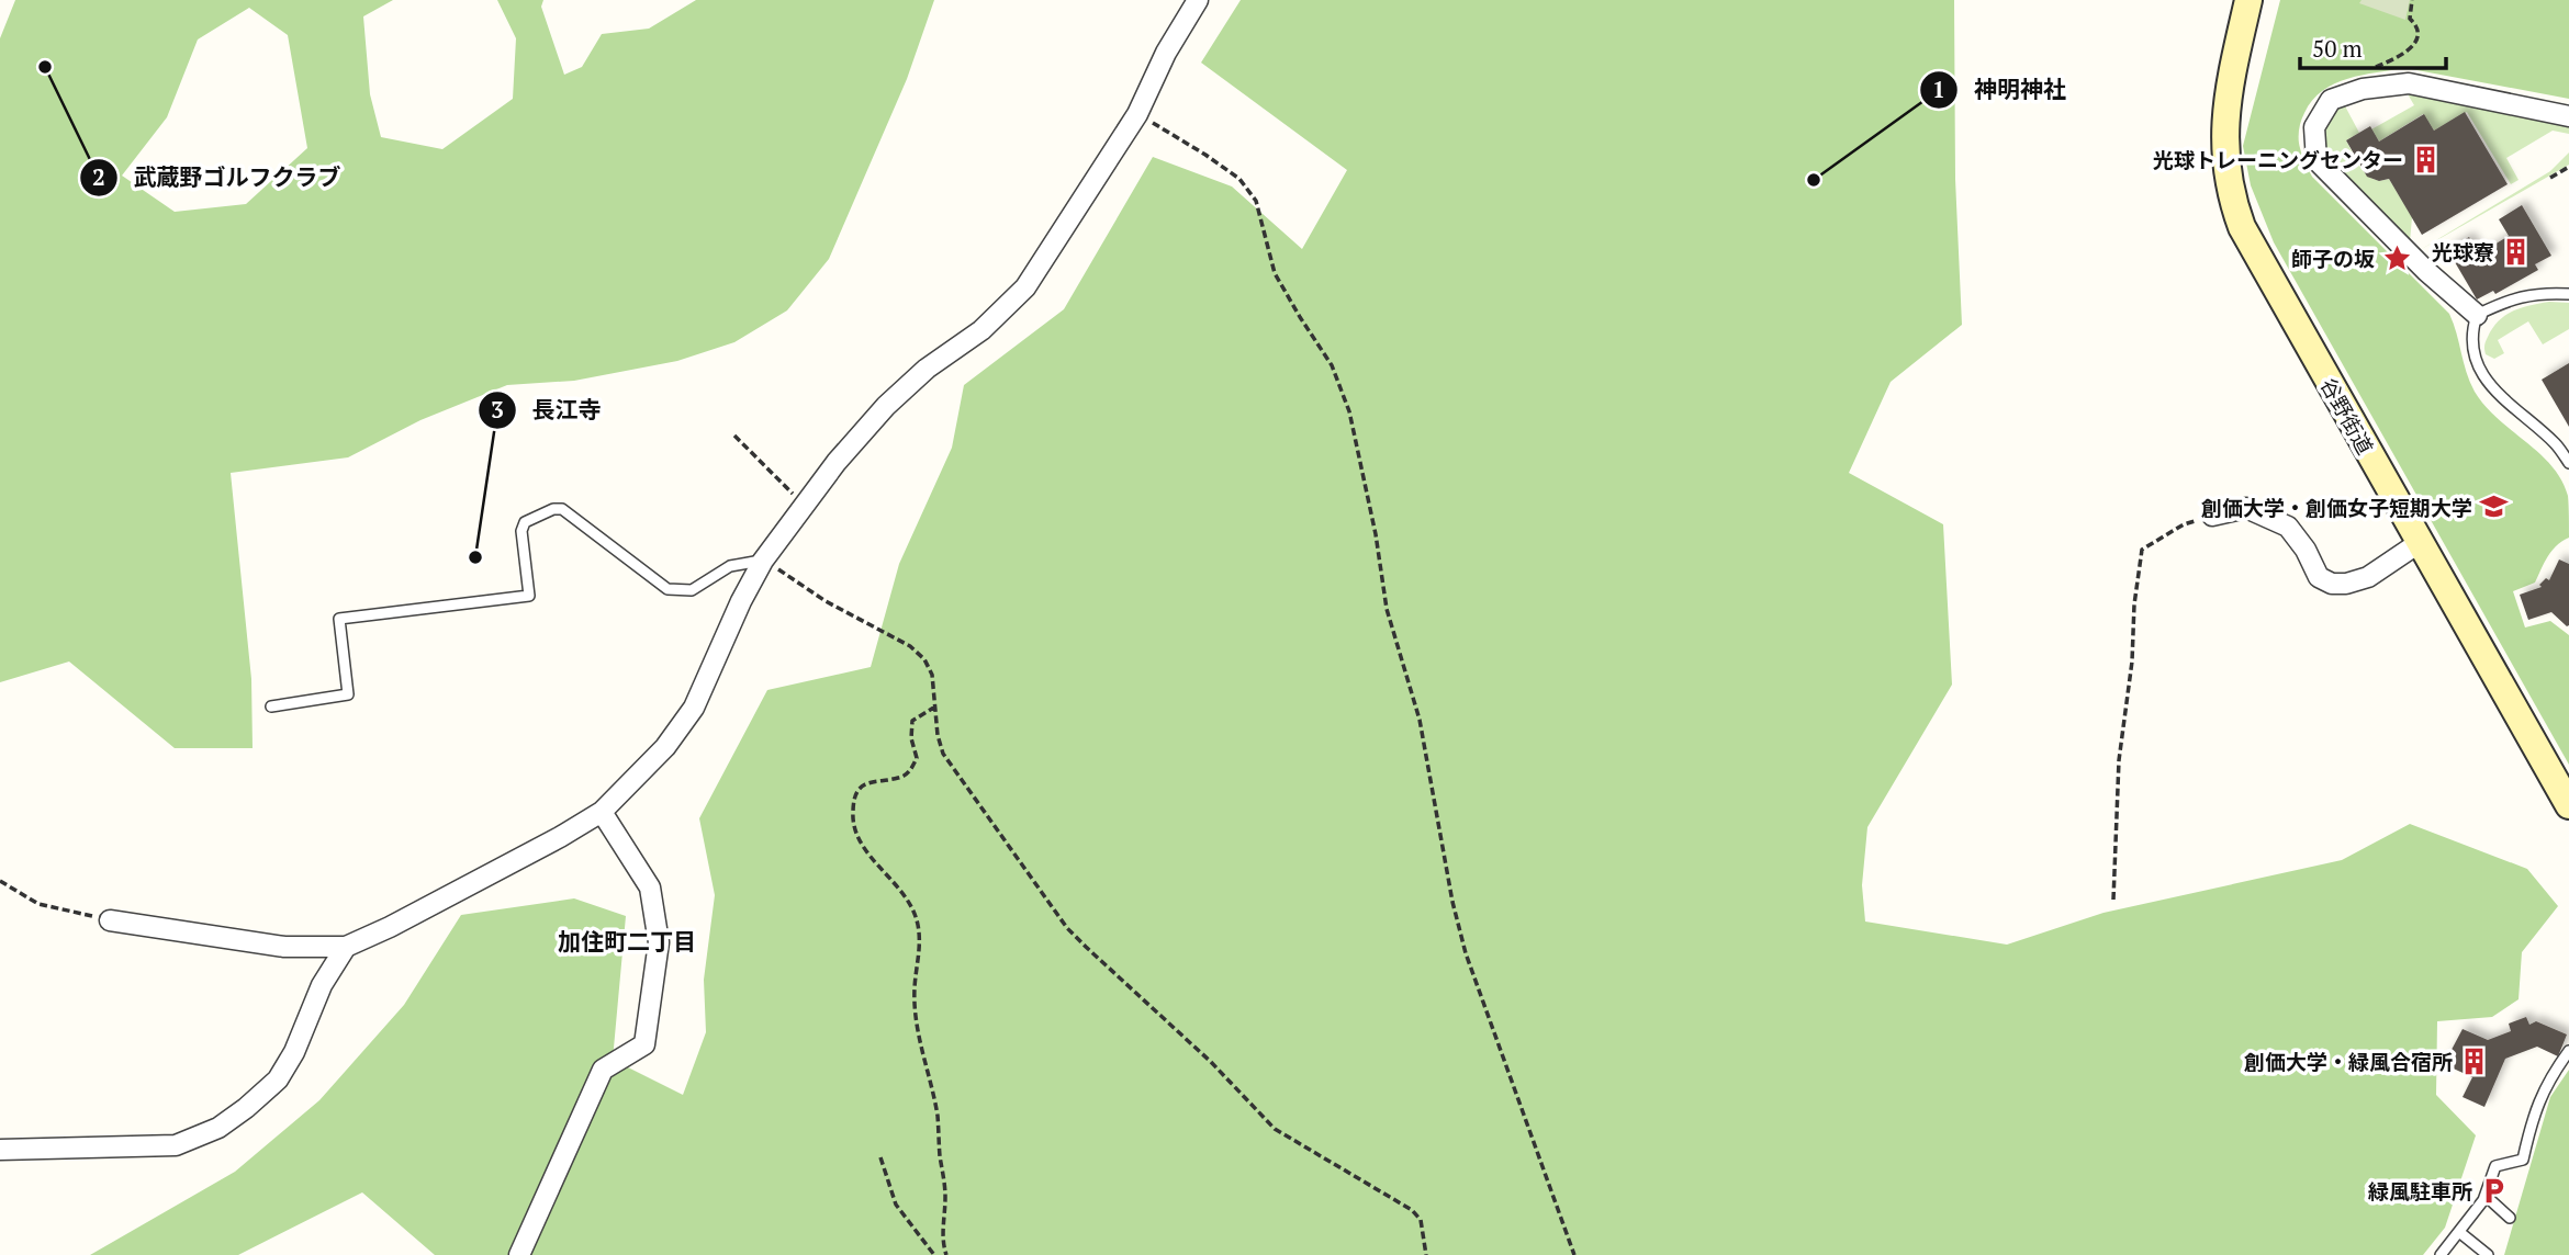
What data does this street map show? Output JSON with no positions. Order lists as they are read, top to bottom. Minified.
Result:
{"streets":{"main road":["谷野街道"]},"districts":["加住町二丁目"],"places":{"other":["武蔵野ゴルフクラブ","神明神社","長江寺"],"building":["光球トレーニングセンター","光球寮","創価大学・緑風合宿所"],"place":["師子の坂"],"school or university":["創価大学・創価女子短期大学"],"parking":["緑風駐車所"]},"scale_bar":"50 m"}
